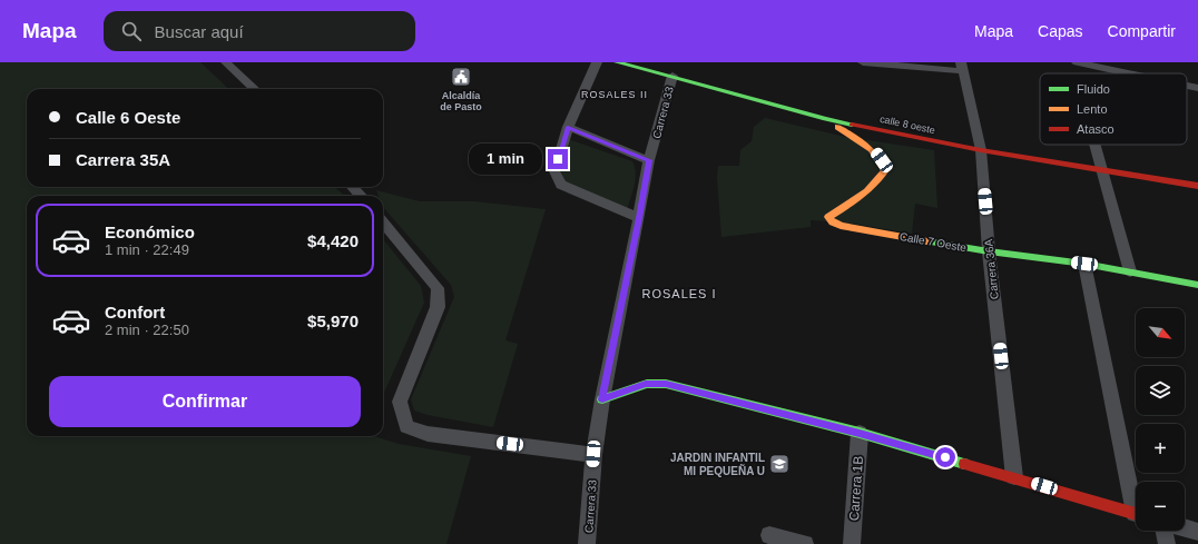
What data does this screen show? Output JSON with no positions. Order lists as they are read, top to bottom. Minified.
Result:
{"streets":{"street":["Carrera 33","calle 8 oeste","Calle 7 Oeste","Carrera 36A","Carrera 1B"]},"crossings":[["Carrera 33","calle 8 oeste"],["calle 8 oeste","Calle 7 Oeste"],["calle 8 oeste","Carrera 36A"],["Calle 7 Oeste","Carrera 36A"]],"districts":["ROSALES II","ROSALES I"],"places":{"public building":["Alcaldía de Pasto"],"school or university":["JARDIN INFANTIL MI PEQUEÑA U"]},"legend":["Fluido","Lento","Atasco"],"north":"bottom right","page":{"header":"Mapa","search":"Buscar aquí","nav":["Mapa","Capas","Compartir"],"banner":["Calle 6 Oeste","Carrera 35A"],"bubble":"1 min","list":[{"name":"Económico","note":"1 min · 22:49","value":"$4,420"},{"name":"Confort","note":"2 min · 22:50","value":"$5,970"}],"map_buttons":["+","−"],"buttons":"Confirmar"}}
